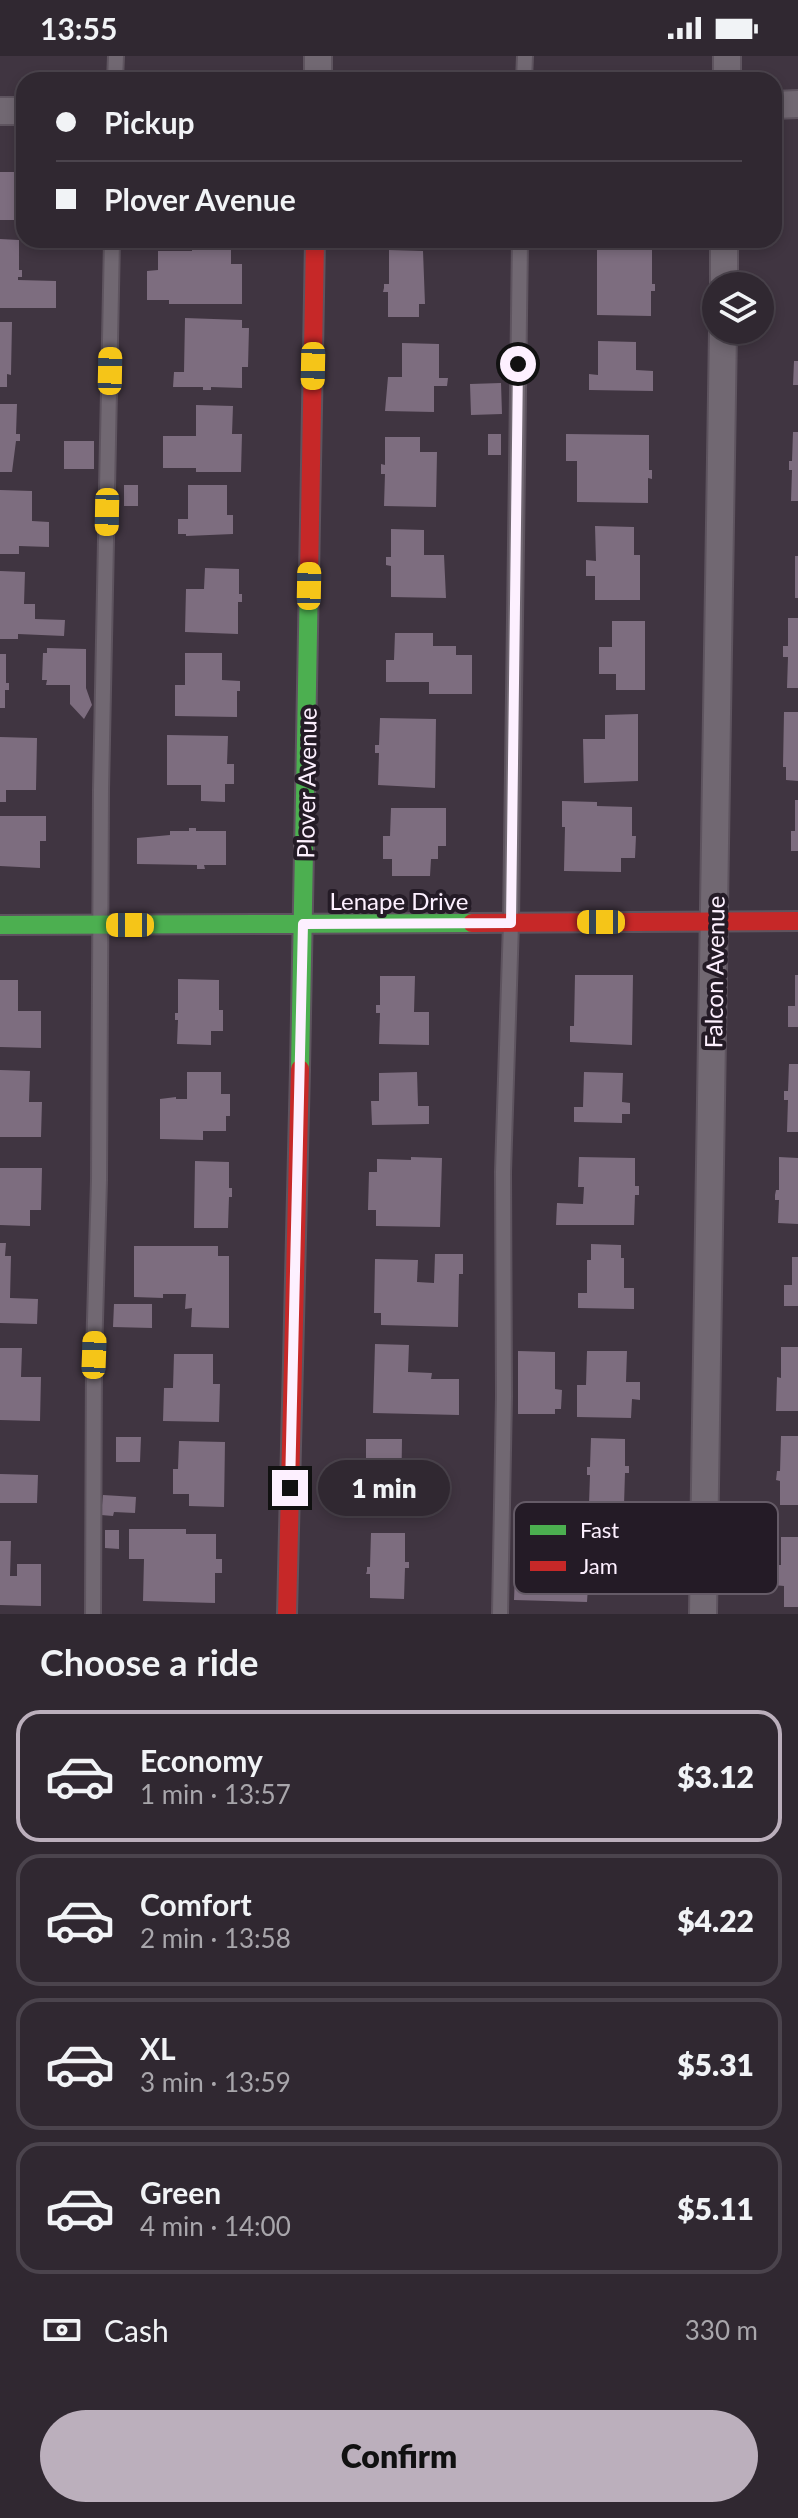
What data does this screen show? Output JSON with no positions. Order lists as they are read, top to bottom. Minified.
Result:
{"streets":{"street":["Plover Avenue","Lenape Drive","Falcon Avenue"]},"crossings":[["Plover Avenue","Lenape Drive"],["Lenape Drive","Falcon Avenue"]],"legend":["Fast","Jam"],"page":{"status":"13:55","banner":["Pickup","Plover Avenue"],"bubble":"1 min","heading":"Choose a ride","list":[{"name":"Economy","note":"1 min · 13:57","value":"$3.12"},{"name":"Comfort","note":"2 min · 13:58","value":"$4.22"},{"name":"XL","note":"3 min · 13:59","value":"$5.31"},{"name":"Green","note":"4 min · 14:00","value":"$5.11"}],"pay":["Cash","330 m"],"buttons":"Confirm"}}
